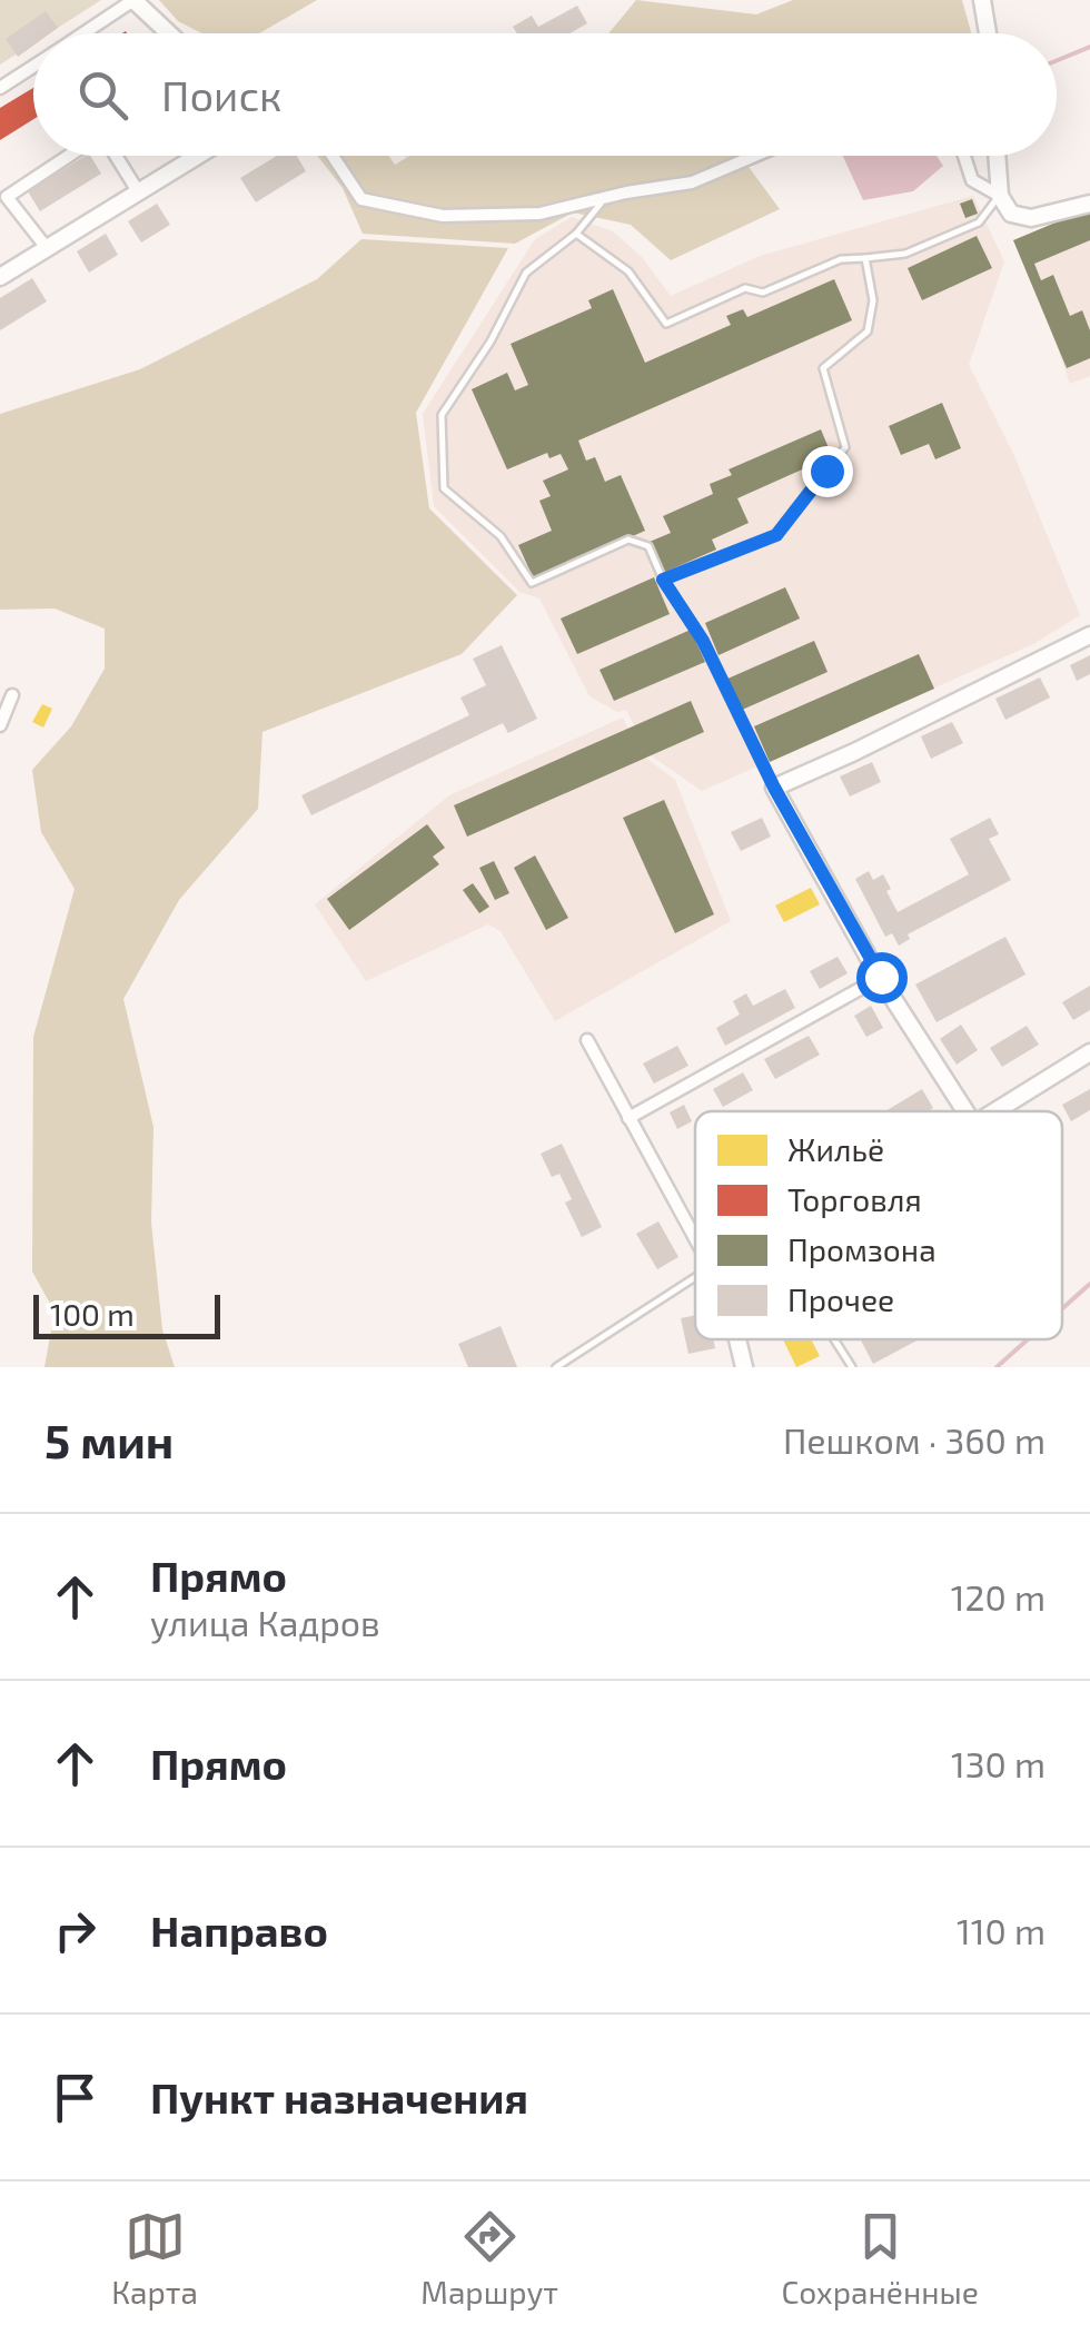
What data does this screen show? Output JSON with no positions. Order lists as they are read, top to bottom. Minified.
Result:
{"legend":["Жильё","Торговля","Промзона","Прочее"],"scale_bar":"100 m","page":{"search":"Поиск","scale":"100 m","heading":["5 мин","Пешком · 360 m"],"list":[["Прямо","улица Кадров","120 m"],["Прямо","130 m"],["Направо","110 m"],"Пункт назначения"],"nav":["Карта","Маршрут","Сохранённые"]}}
